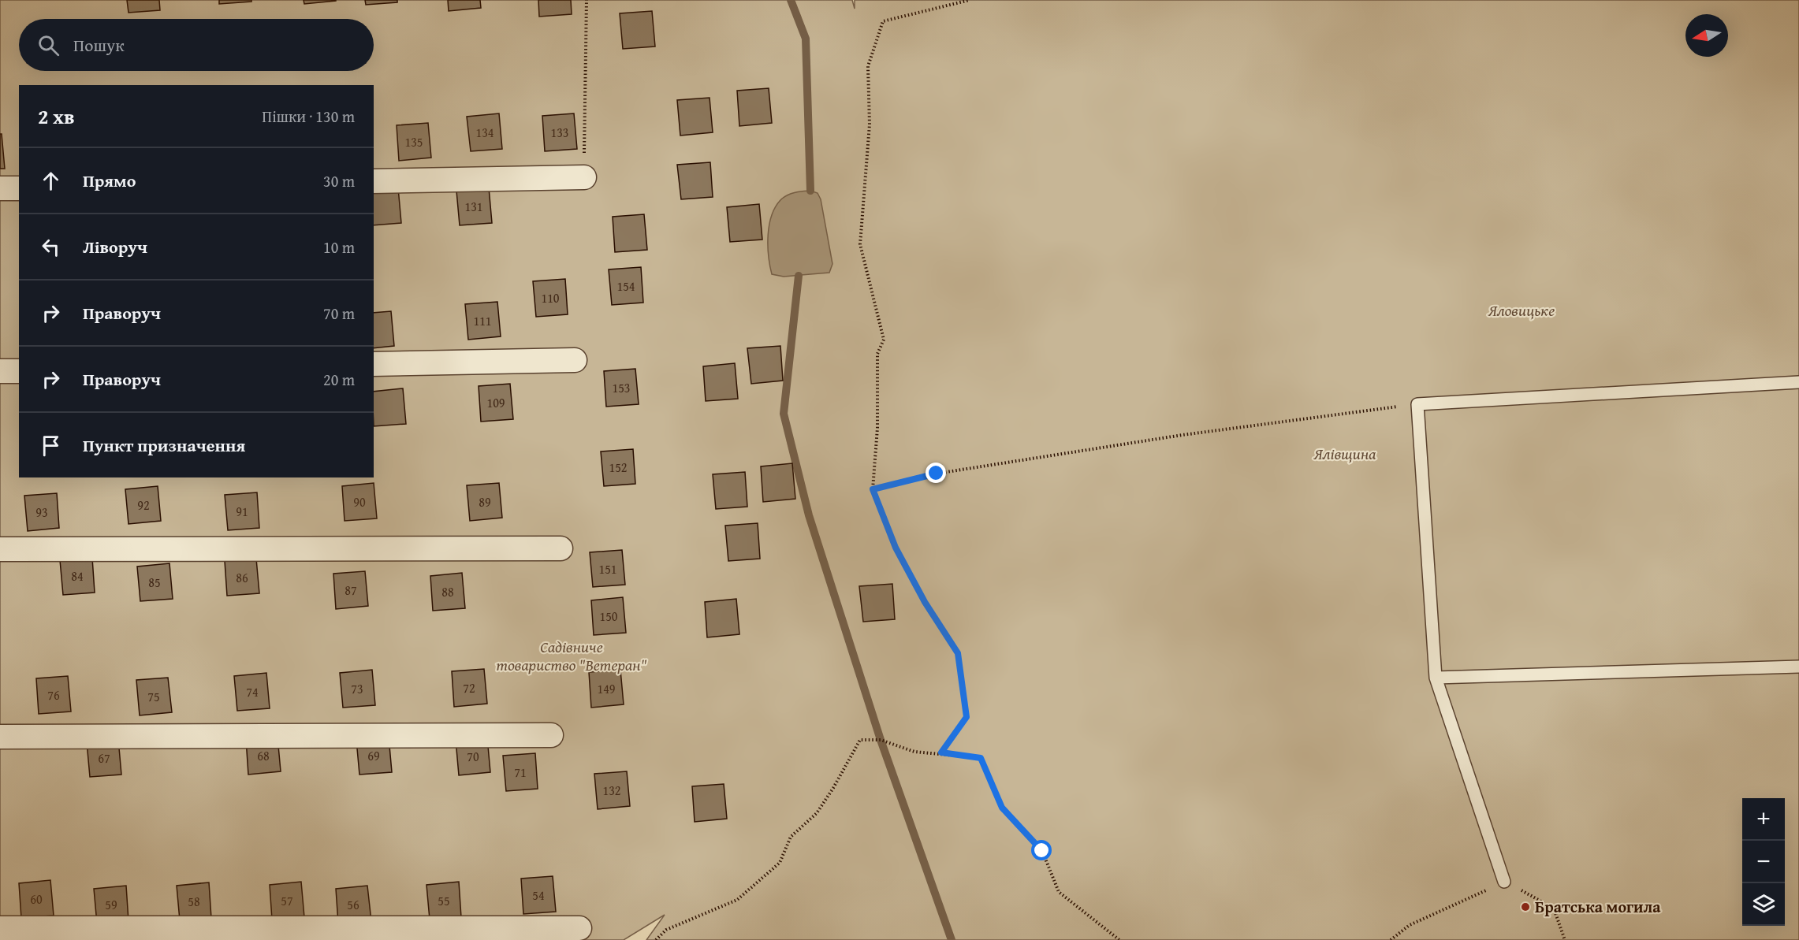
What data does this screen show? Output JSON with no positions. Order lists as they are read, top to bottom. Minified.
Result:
{"parks":["Яловицьке","Ялівщина","Садівниче товариство \"Ветеран\""],"places":["Братська могила"],"house_numbers":["134","133","135","131","154","110","111","153","109","152","90","89","92","91","93","151","84","86","85","87","88","150","72","73","149","74","76","75","68","69","70","67","71","132","54","60","57","55","58","59","56"],"north":"left","page":{"search":"Пошук","heading":["2 хв","Пішки · 130 m"],"list":[["Прямо","30 m"],["Ліворуч","10 m"],["Праворуч","70 m"],["Праворуч","20 m"],"Пункт призначення"],"map_buttons":["+","−"]}}
